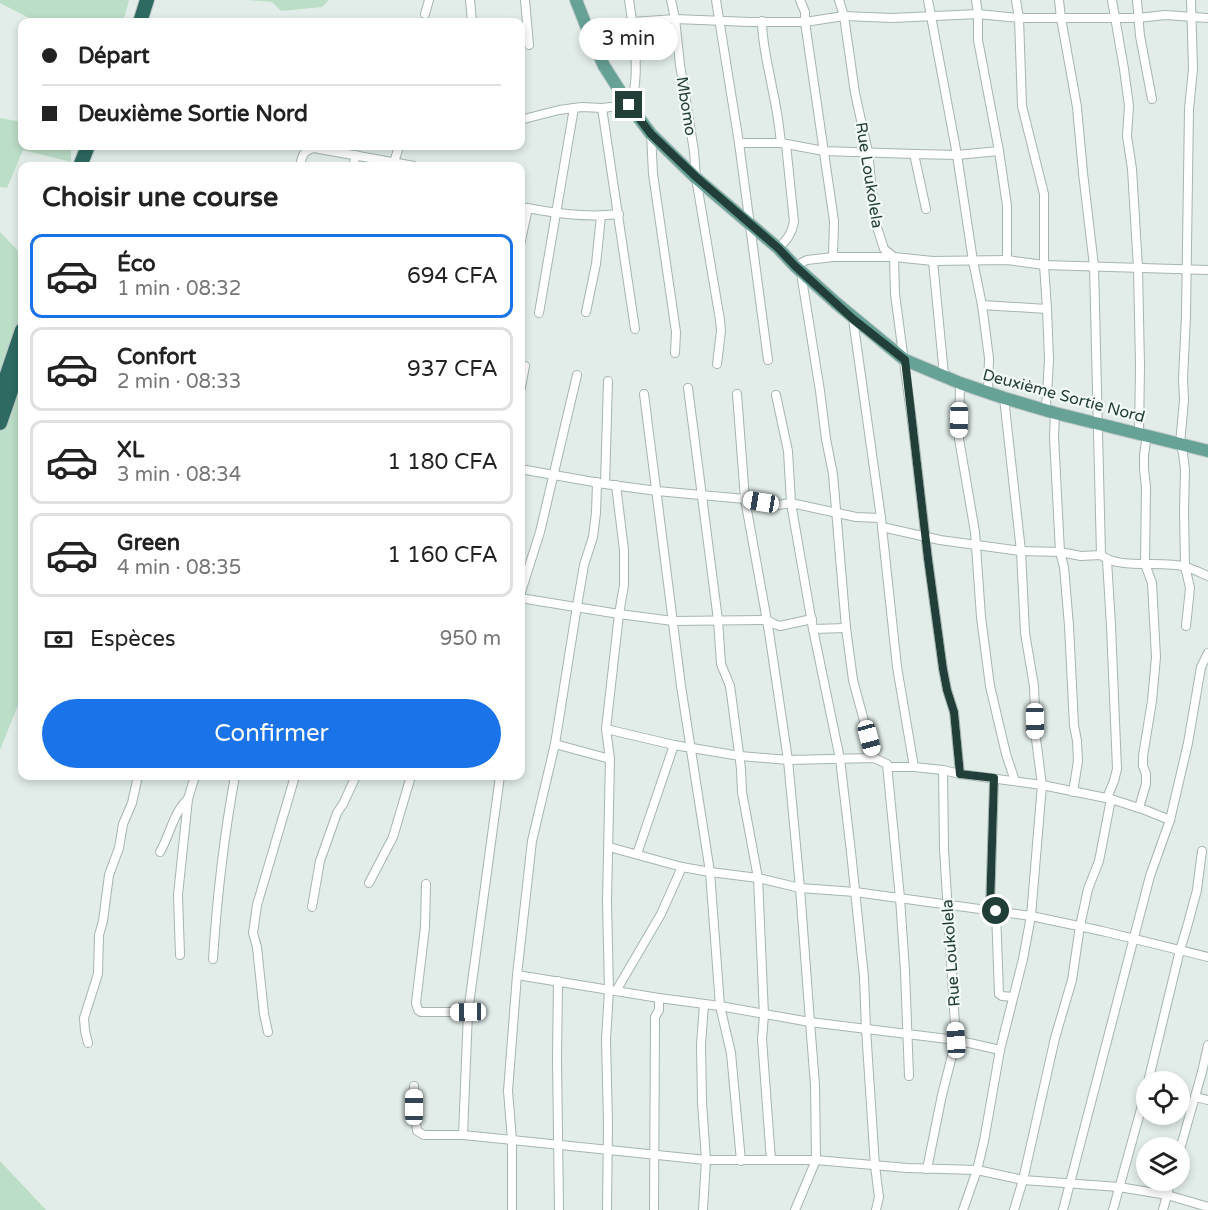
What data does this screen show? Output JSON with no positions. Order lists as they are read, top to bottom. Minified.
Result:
{"streets":{"main road":["Deuxième Sortie Nord"],"street":["Mbomo","Rue Loukolela"]},"crossings":[["Mbomo","Deuxième Sortie Nord"]],"page":{"bubble":"3 min","banner":["Départ","Deuxième Sortie Nord"],"heading":"Choisir une course","list":[{"name":"Éco","note":"1 min · 08:32","value":"694 CFA"},{"name":"Confort","note":"2 min · 08:33","value":"937 CFA"},{"name":"XL","note":"3 min · 08:34","value":"1 180 CFA"},{"name":"Green","note":"4 min · 08:35","value":"1 160 CFA"}],"pay":["Espèces","950 m"],"buttons":"Confirmer"}}
